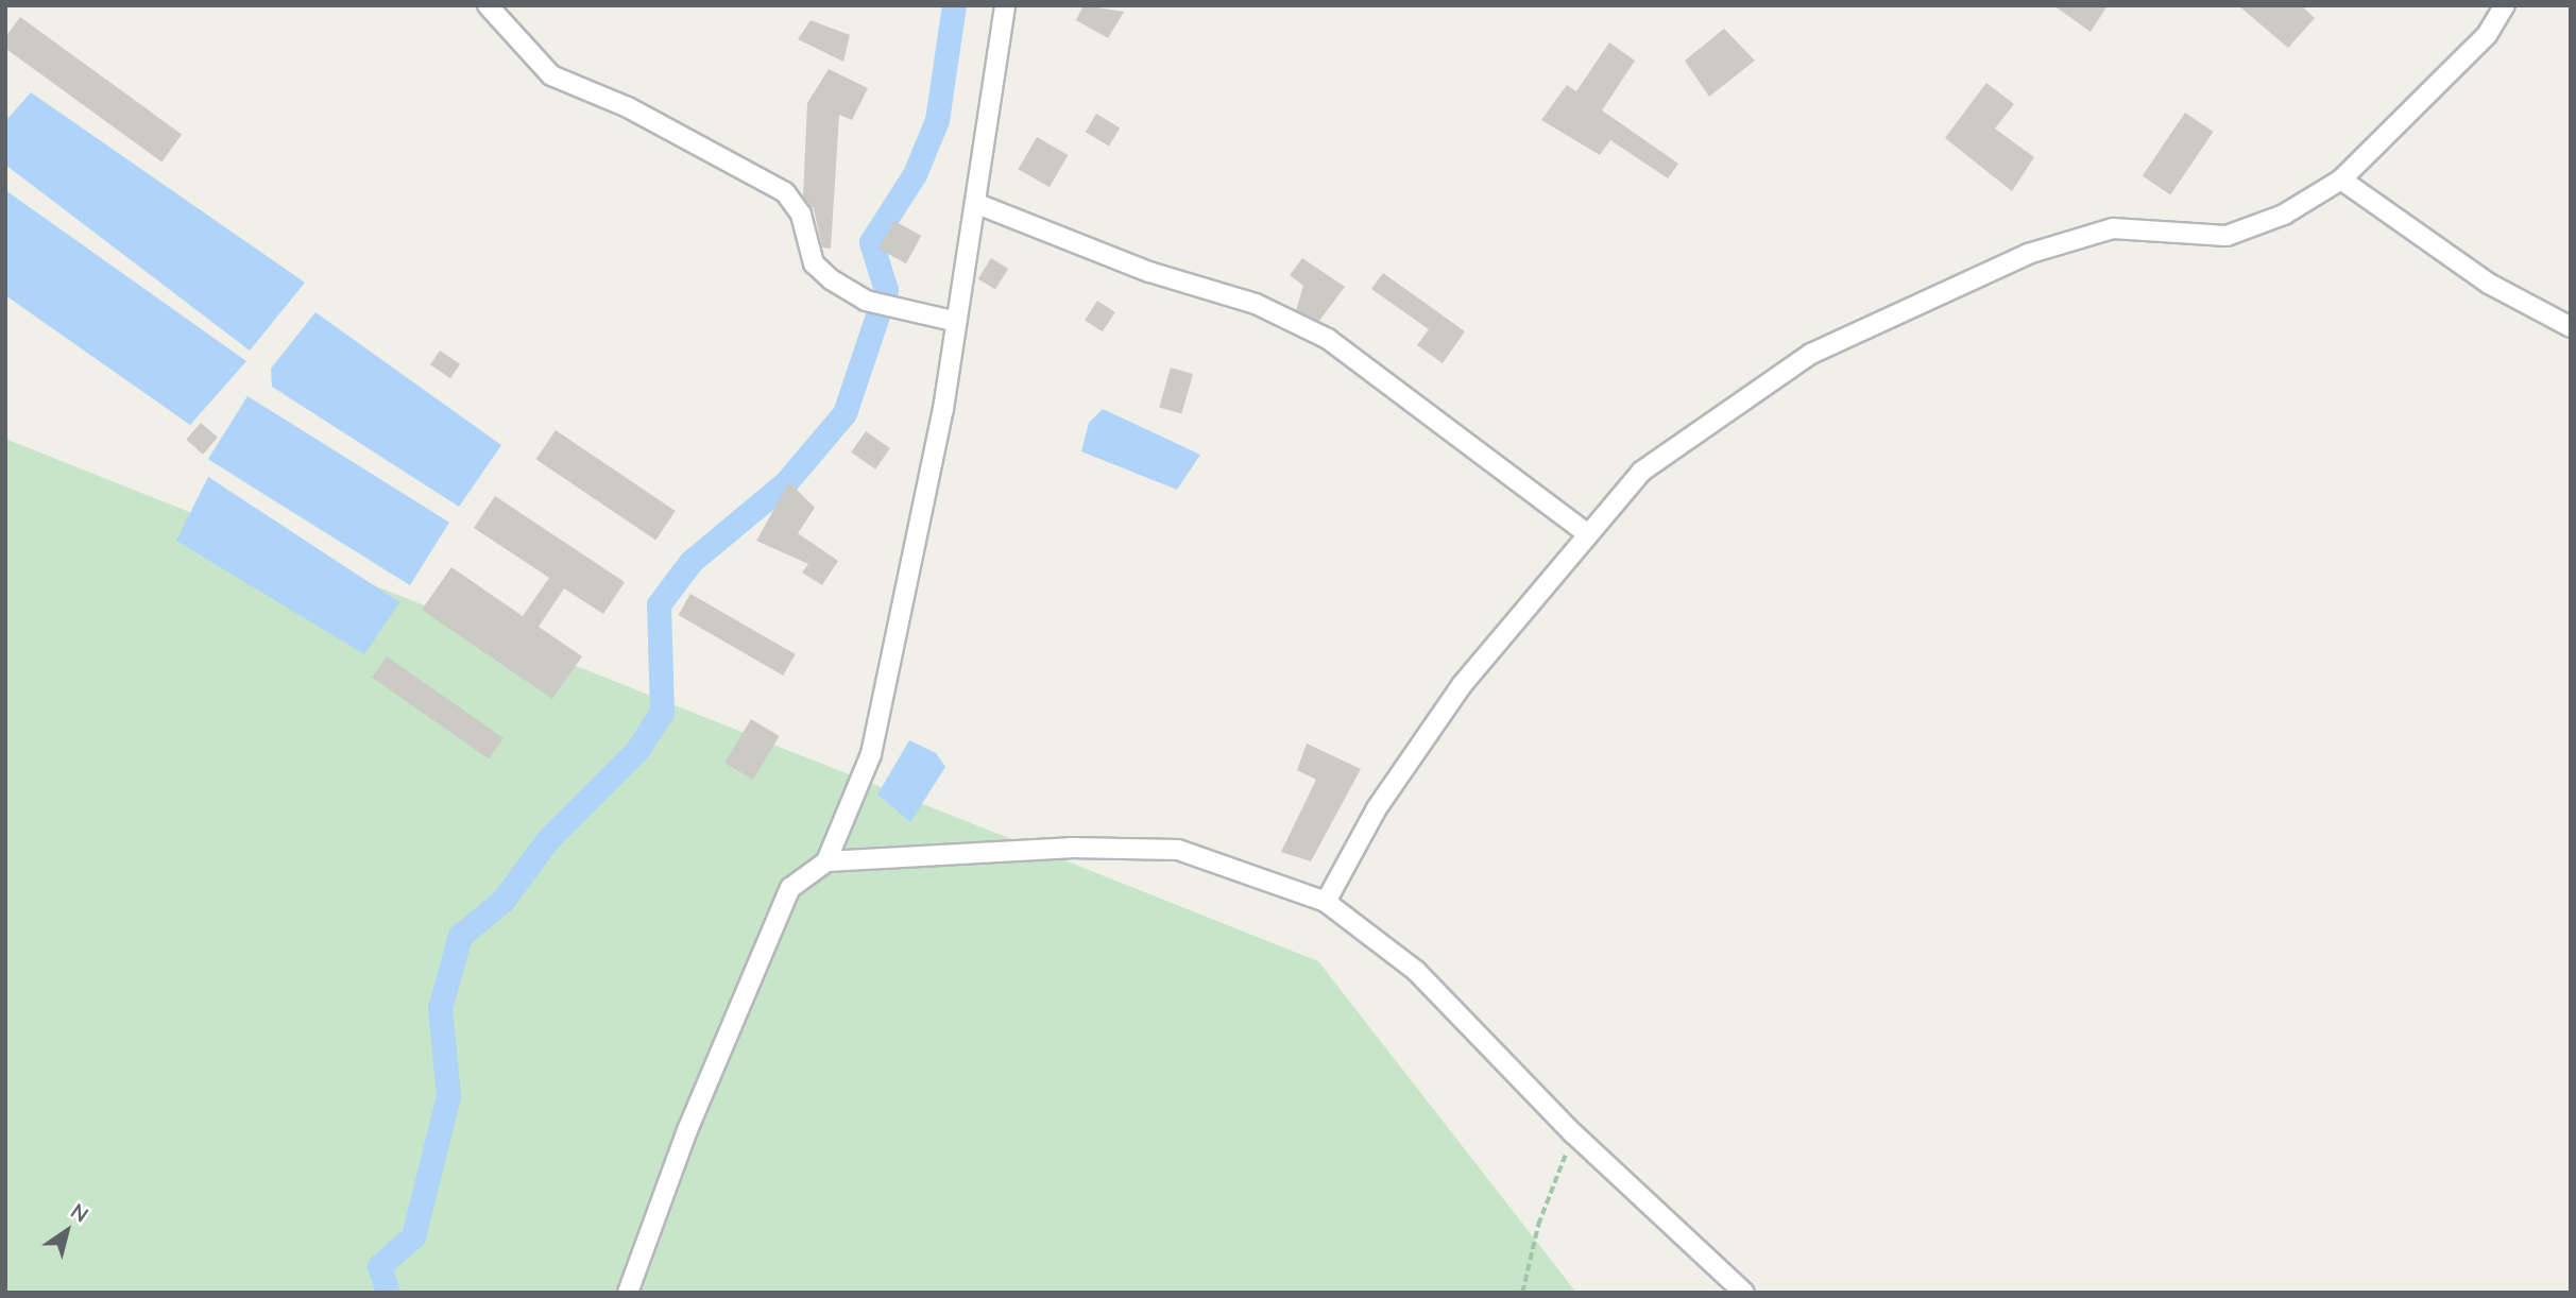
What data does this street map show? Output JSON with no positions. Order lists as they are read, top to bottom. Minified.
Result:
{"north":"top right"}
